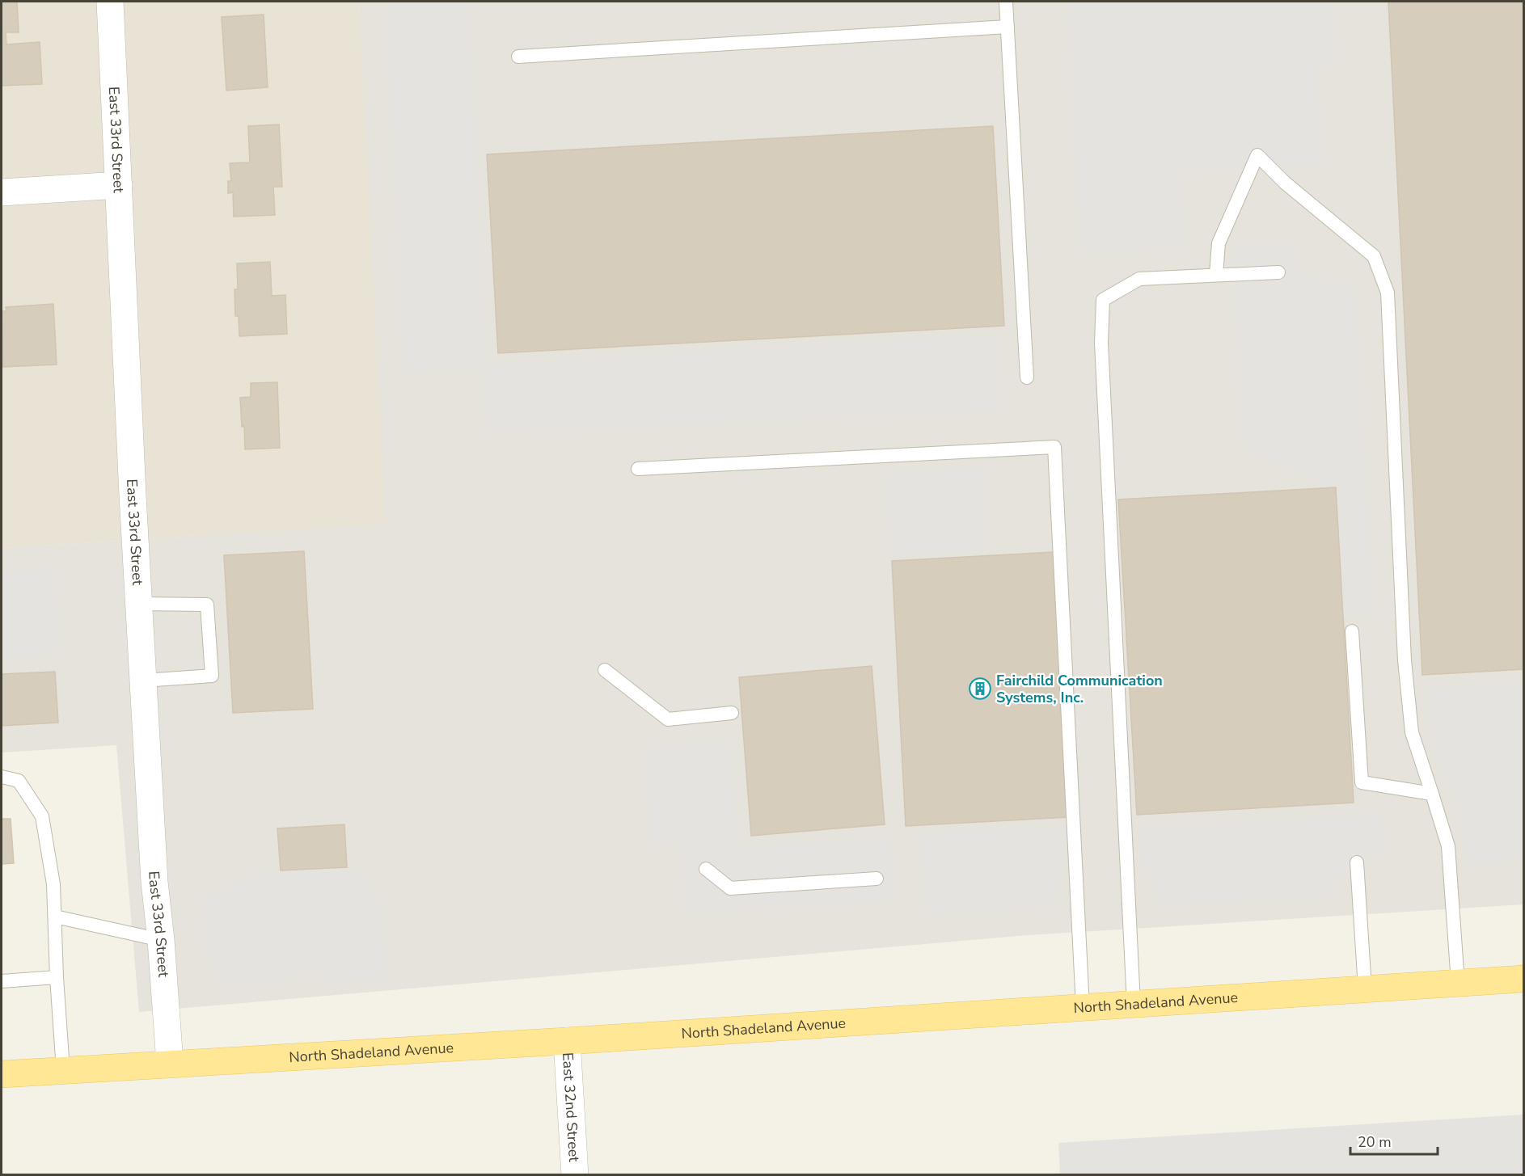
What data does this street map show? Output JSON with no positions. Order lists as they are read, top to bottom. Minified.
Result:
{"streets":{"main road":["North Shadeland Avenue"],"street":["East 33rd Street","East 32nd Street"]},"crossings":[["East 33rd Street","North Shadeland Avenue"],["North Shadeland Avenue","East 32nd Street"]],"places":{"building":["Fairchild Communication Systems, Inc."]},"scale_bar":"20 m"}
